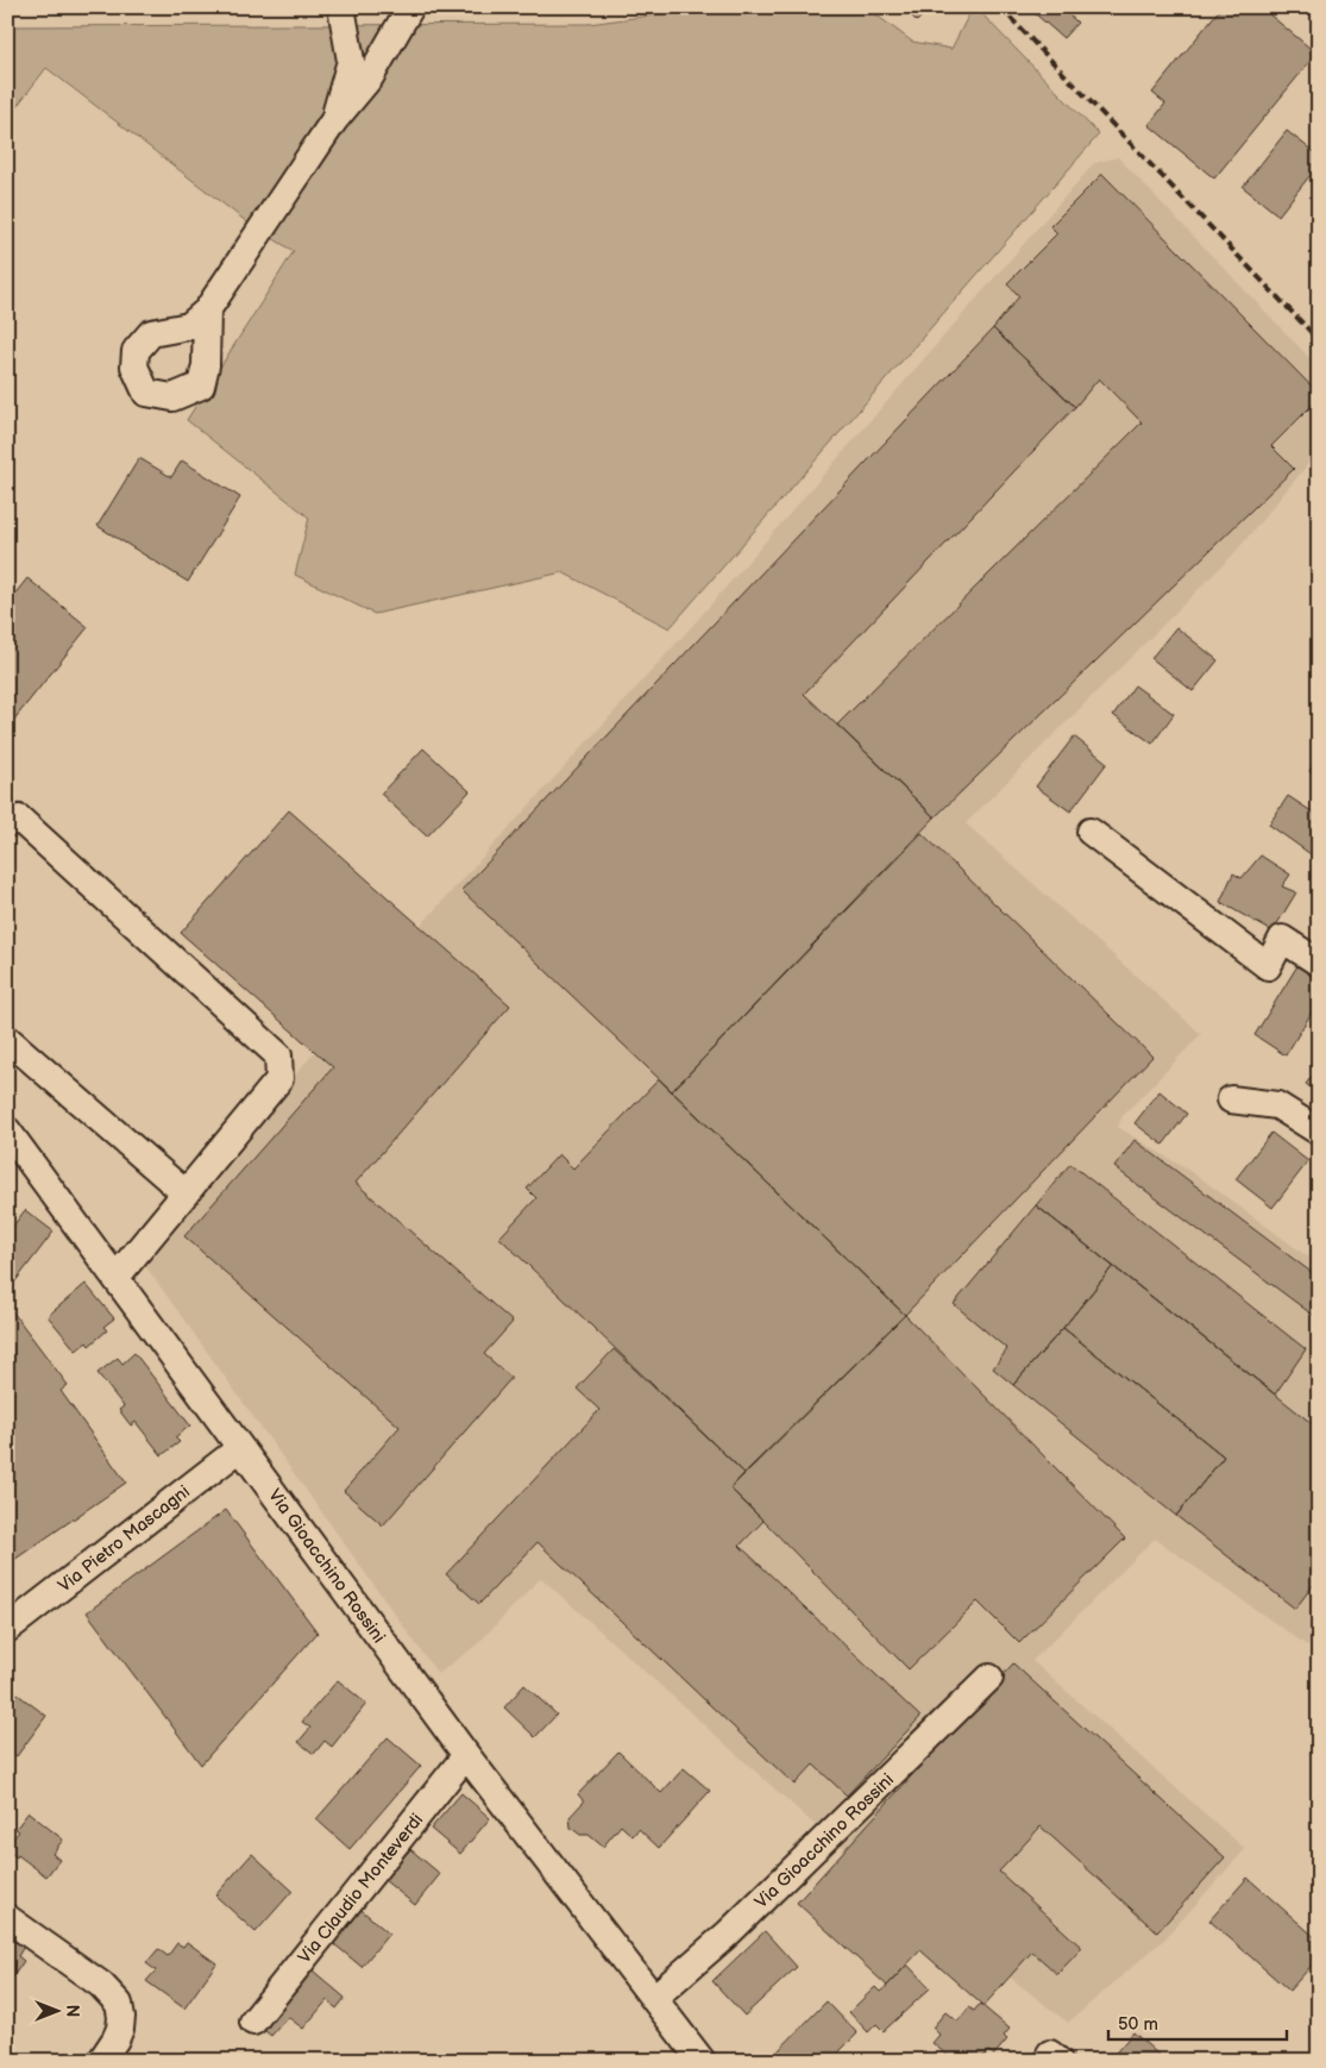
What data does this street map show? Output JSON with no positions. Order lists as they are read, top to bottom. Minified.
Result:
{"streets":{"street":["Via Pietro Mascagni","Via Gioacchino Rossini","Via Claudio Monteverdi"]},"crossings":[["Via Pietro Mascagni","Via Gioacchino Rossini"],["Via Gioacchino Rossini","Via Claudio Monteverdi"]],"scale_bar":"50 m","north":"right"}
